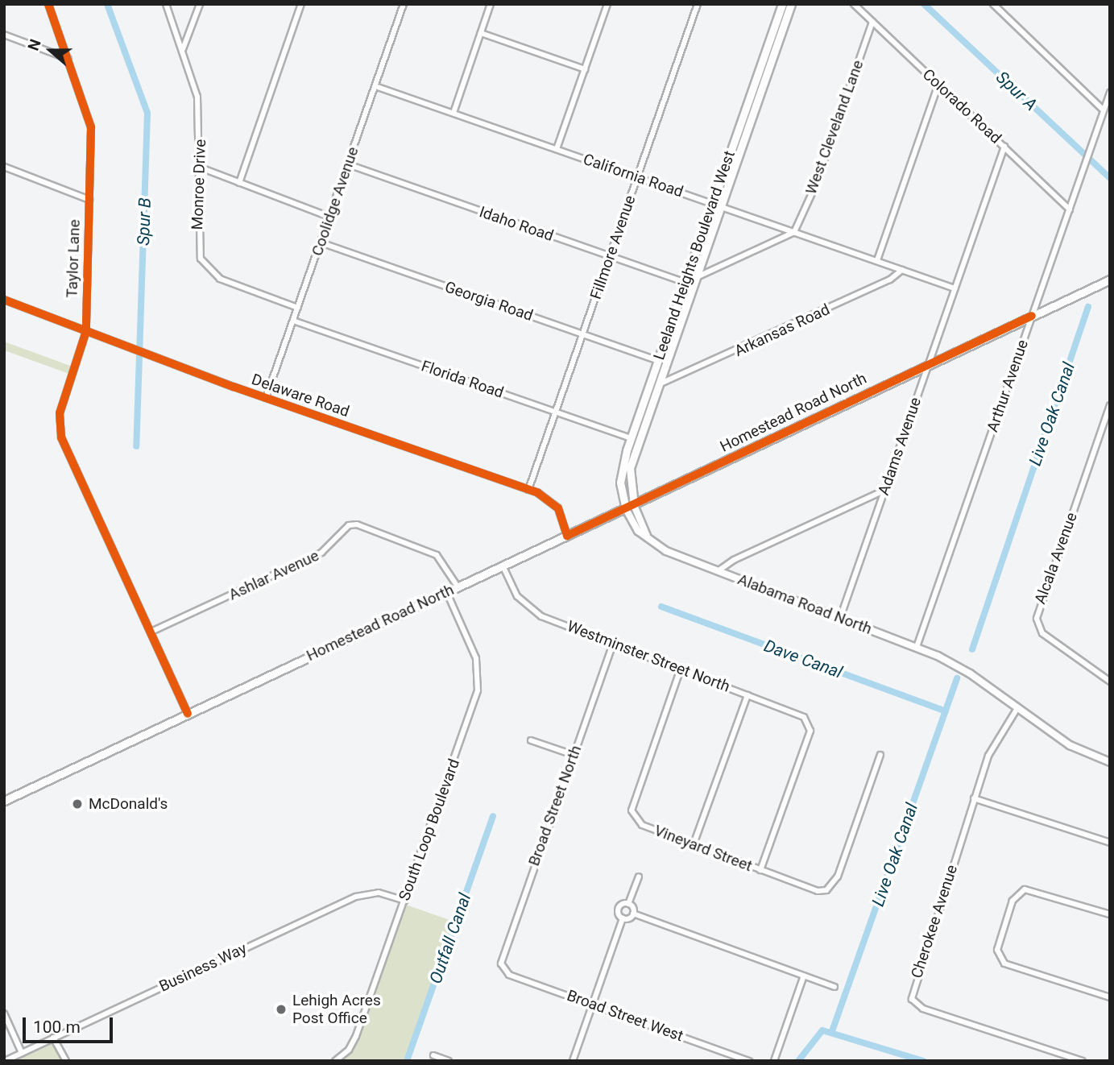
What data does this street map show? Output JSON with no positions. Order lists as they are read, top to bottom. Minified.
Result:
{"streets":{"main road":["Leeland Heights Boulevard West","Homestead Road North"],"street":["Colorado Road","West Cleveland Lane","California Road","Monroe Drive","Coolidge Avenue","Idaho Road","Fillmore Avenue","Taylor Lane","Georgia Road","Arkansas Road","Florida Road","Arthur Avenue","Delaware Road","Adams Avenue","Alcala Avenue","Ashlar Avenue","Alabama Road North","Westminster Street North","Broad Street North","South Loop Boulevard","Vineyard Street","Cherokee Avenue","Business Way","Broad Street West"]},"crossings":[["Colorado Road","West Cleveland Lane"],["Colorado Road","Arthur Avenue"],["Colorado Road","Adams Avenue"],["West Cleveland Lane","California Road"],["California Road","Coolidge Avenue"],["California Road","Fillmore Avenue"],["California Road","Leeland Heights Boulevard West"],["California Road","Arkansas Road"],["California Road","Adams Avenue"],["Monroe Drive","Coolidge Avenue"],["Coolidge Avenue","Idaho Road"],["Coolidge Avenue","Georgia Road"],["Coolidge Avenue","Florida Road"],["Coolidge Avenue","Delaware Road"],["Idaho Road","Fillmore Avenue"],["Idaho Road","Leeland Heights Boulevard West"],["Fillmore Avenue","Georgia Road"],["Fillmore Avenue","Florida Road"],["Fillmore Avenue","Delaware Road"],["Leeland Heights Boulevard West","Georgia Road"],["Leeland Heights Boulevard West","Arkansas Road"],["Leeland Heights Boulevard West","Florida Road"],["Leeland Heights Boulevard West","Homestead Road North"],["Leeland Heights Boulevard West","Alabama Road North"],["Taylor Lane","Delaware Road"],["Taylor Lane","Ashlar Avenue"],["Arthur Avenue","Homestead Road North"],["Arthur Avenue","Alabama Road North"],["Delaware Road","Homestead Road North"],["Homestead Road North","Adams Avenue"],["Homestead Road North","Ashlar Avenue"],["Homestead Road North","Alabama Road North"],["Homestead Road North","Westminster Street North"],["Homestead Road North","South Loop Boulevard"],["Adams Avenue","Alabama Road North"],["Alabama Road North","Cherokee Avenue"],["Westminster Street North","Broad Street North"],["Westminster Street North","Vineyard Street"],["Broad Street North","Broad Street West"],["South Loop Boulevard","Business Way"]],"water":["Spur A","Spur B","Live Oak Canal","Dave Canal","Outfall Canal"],"places":["McDonald's","Lehigh Acres Post Office"],"scale_bar":"100 m","north":"left"}
